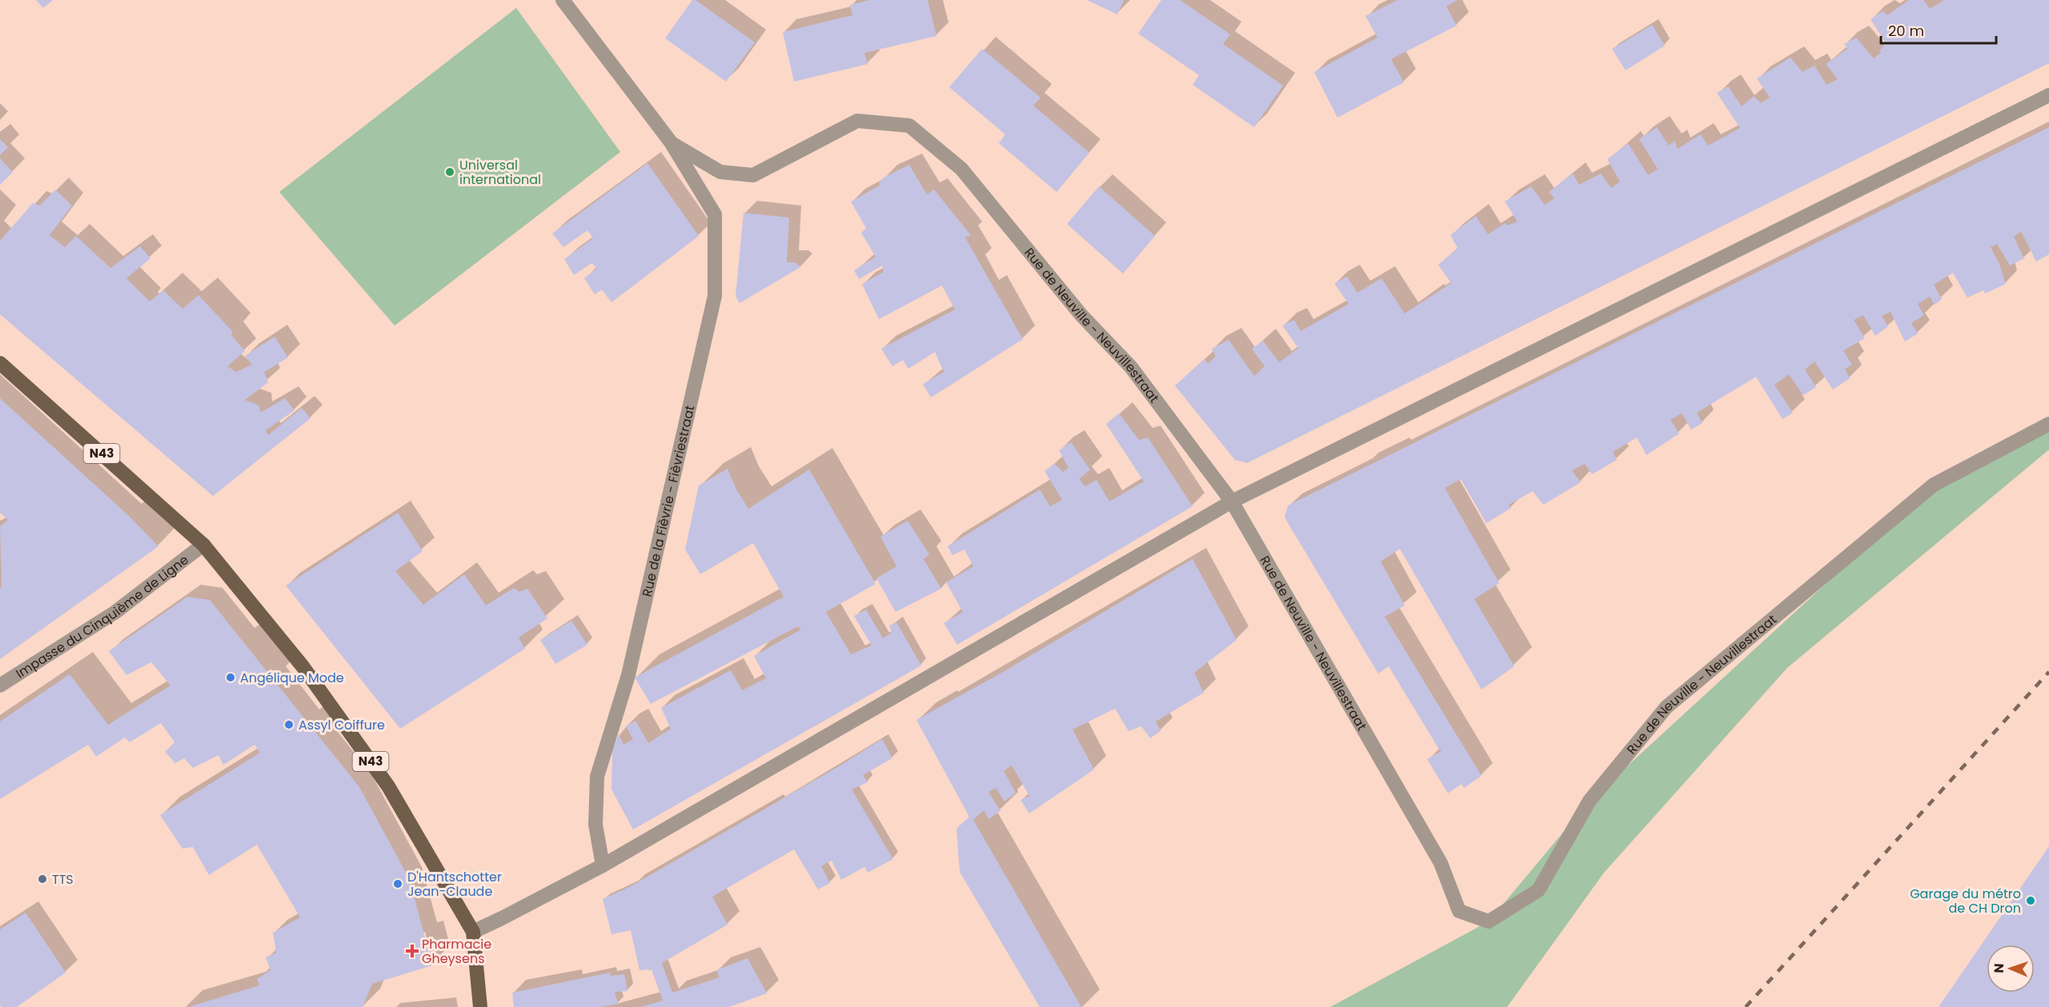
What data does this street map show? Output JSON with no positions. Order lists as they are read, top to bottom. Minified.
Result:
{"streets":{"main road":["N43"],"street":["Rue de Neuville - Neuvillestraat","Rue de la Fièvrie - Fièvriestraat","Impasse du Cinquième de Ligne"]},"crossings":[["Rue de Neuville - Neuvillestraat","Rue de la Fièvrie - Fièvriestraat"],["N43","Impasse du Cinquième de Ligne"]],"places":{"other":["Universal international","Angélique Mode","Assyl Coiffure","TTS","D'Hantschotter Jean-Claude","Garage du métro de CH Dron"],"health":["Pharmacie Gheysens"]},"scale_bar":"20 m","north":"left"}
